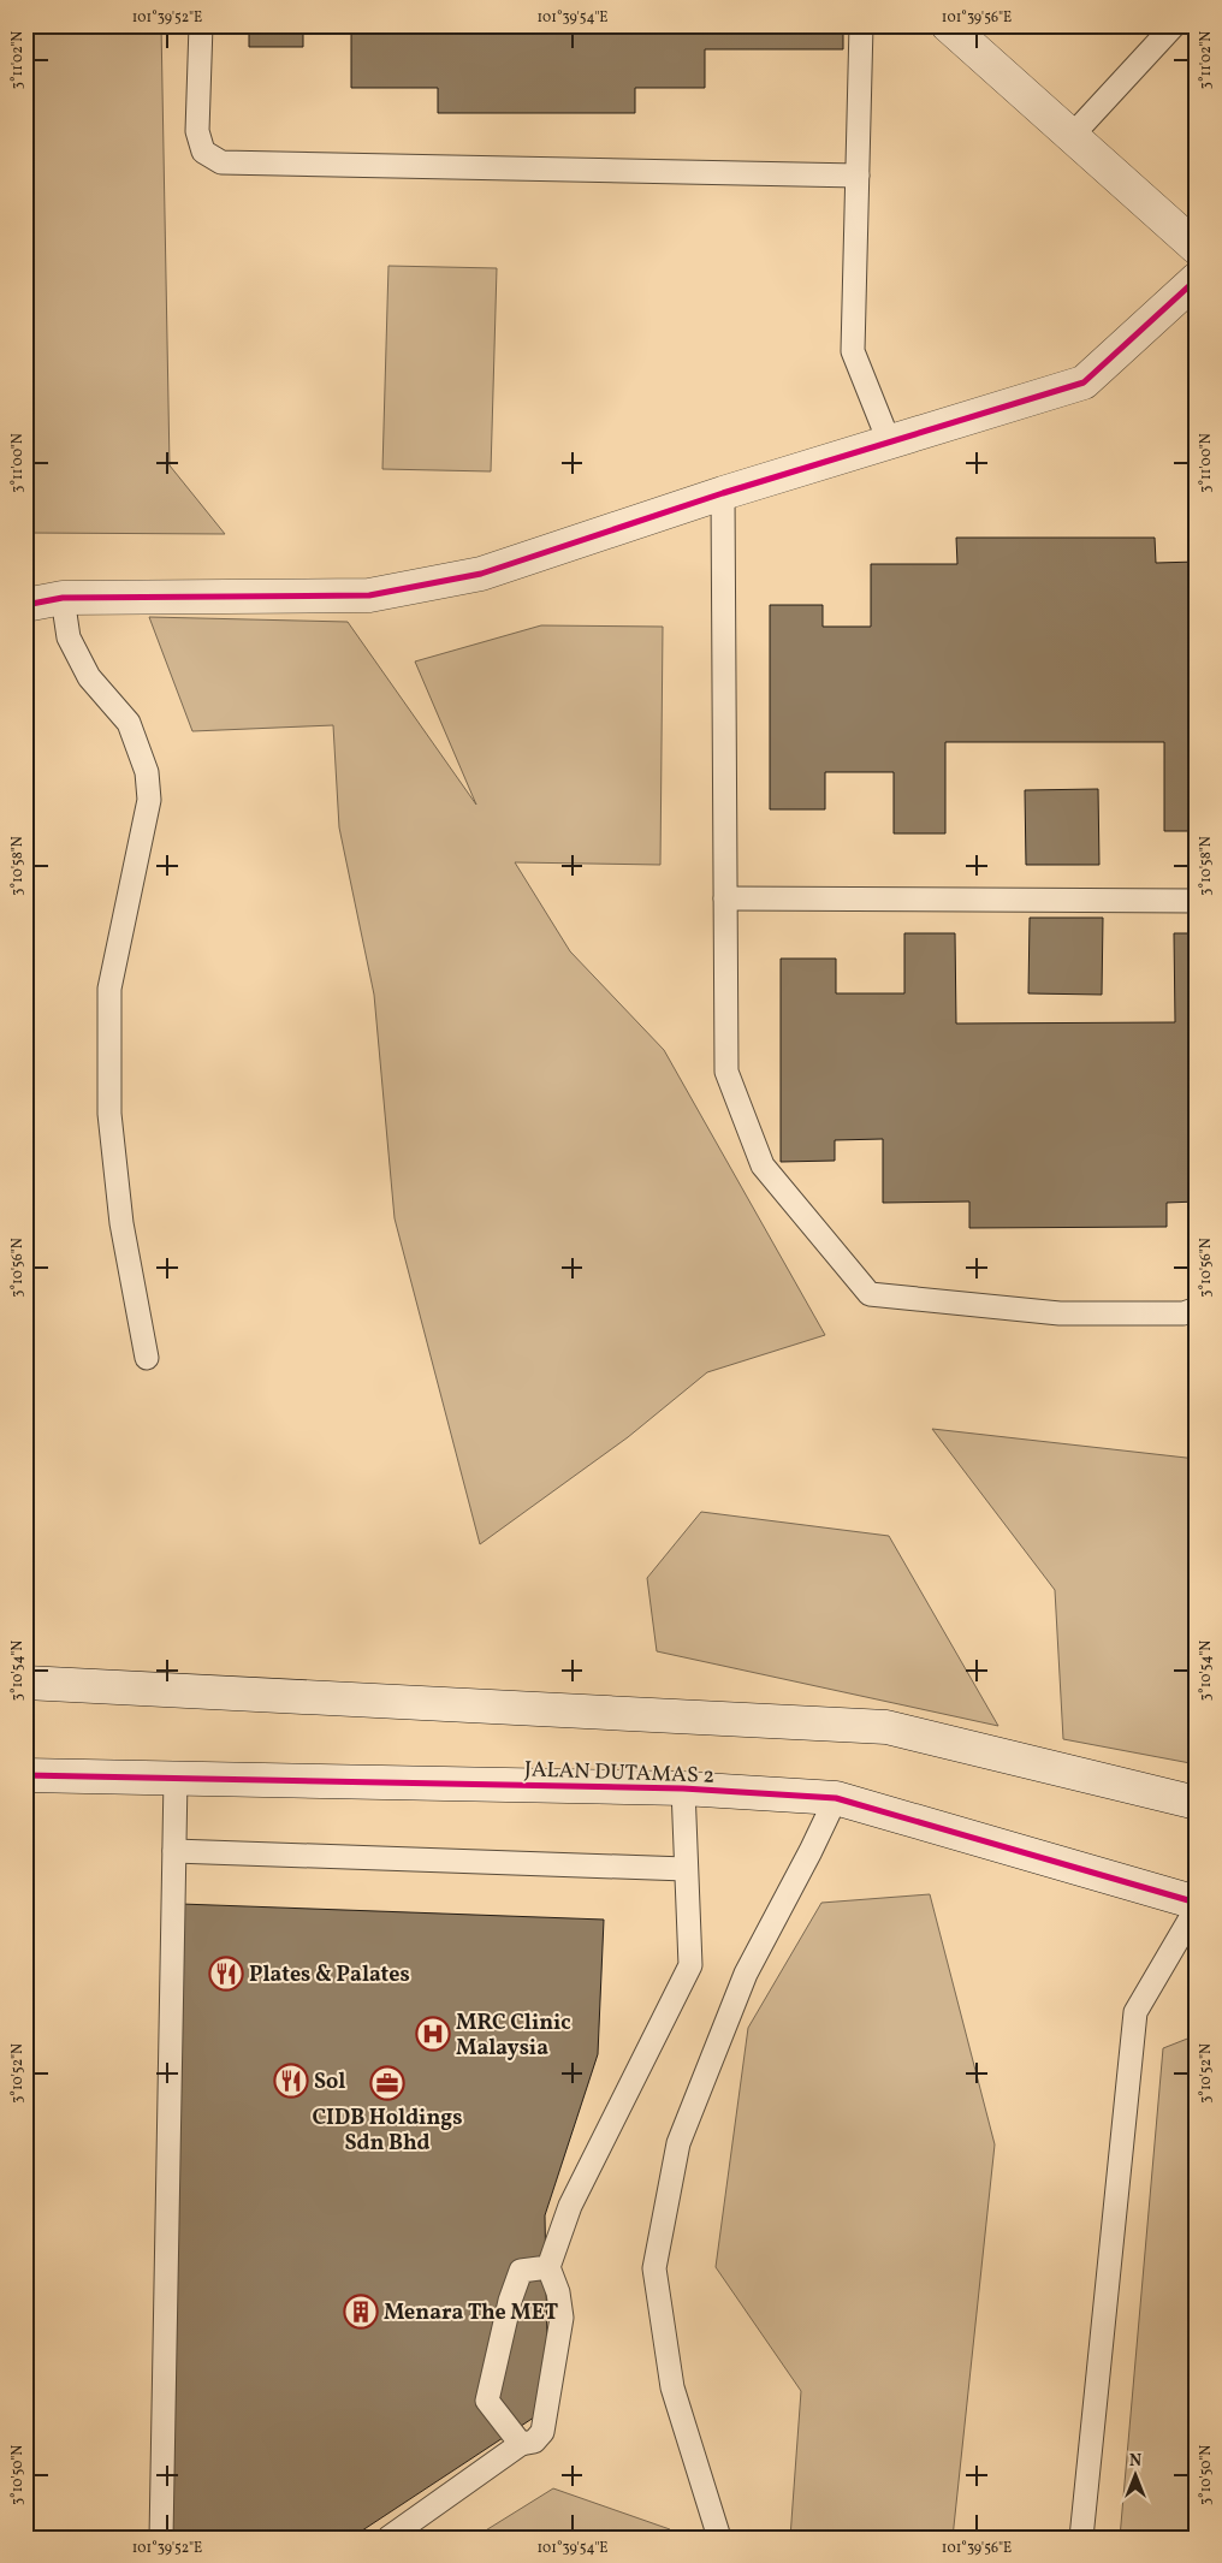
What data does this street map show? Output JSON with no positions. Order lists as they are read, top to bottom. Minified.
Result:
{"streets":{"street":["JALAN DUTAMAS 2"]},"places":{"restaurant":["Plates & Palates","Sol"],"hospital":["MRC Clinic Malaysia"],"office":["CIDB Holdings Sdn Bhd"],"building":["Menara The MET"]},"north":"top","coordinates":["101°39'52\"E","101°39'54\"E","101°39'56\"E","3°11'02\"N","3°11'00\"N","3°10'58\"N","3°10'56\"N","3°10'54\"N","3°10'52\"N","3°10'50\"N"]}
